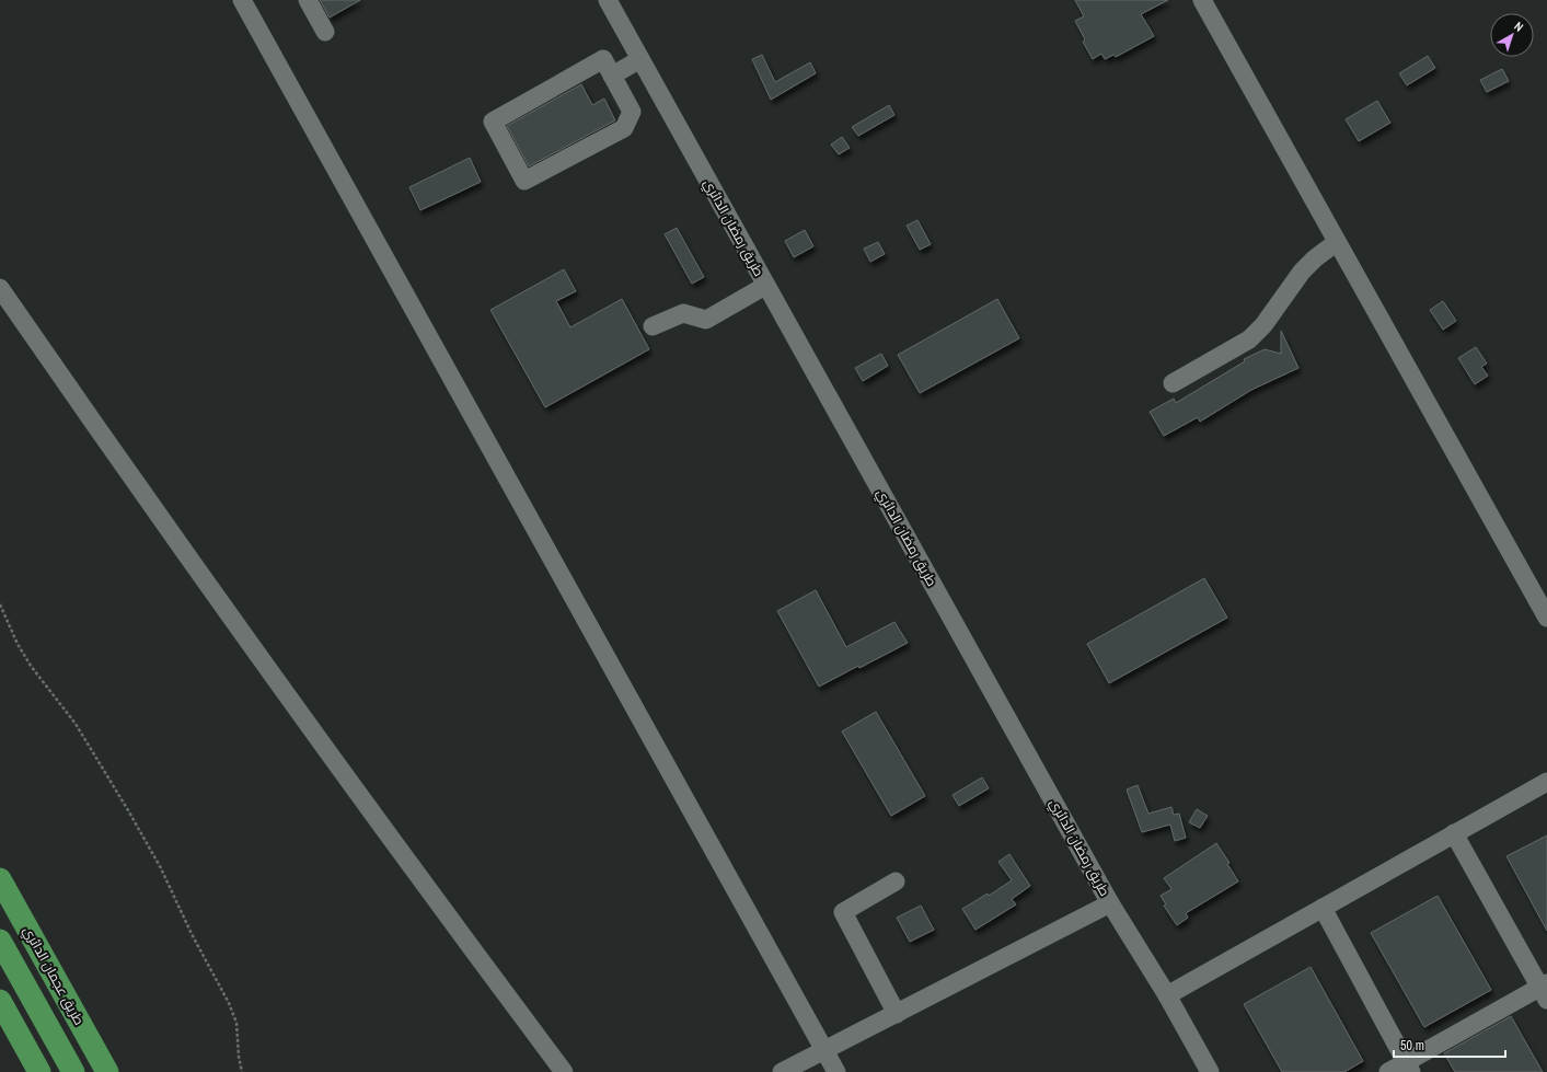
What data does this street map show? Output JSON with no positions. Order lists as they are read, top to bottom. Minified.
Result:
{"streets":{"main road":["طريق عجمان الدائري"],"street":["طريق رمضان الدائري"]},"scale_bar":"50 m","north":"top right"}
